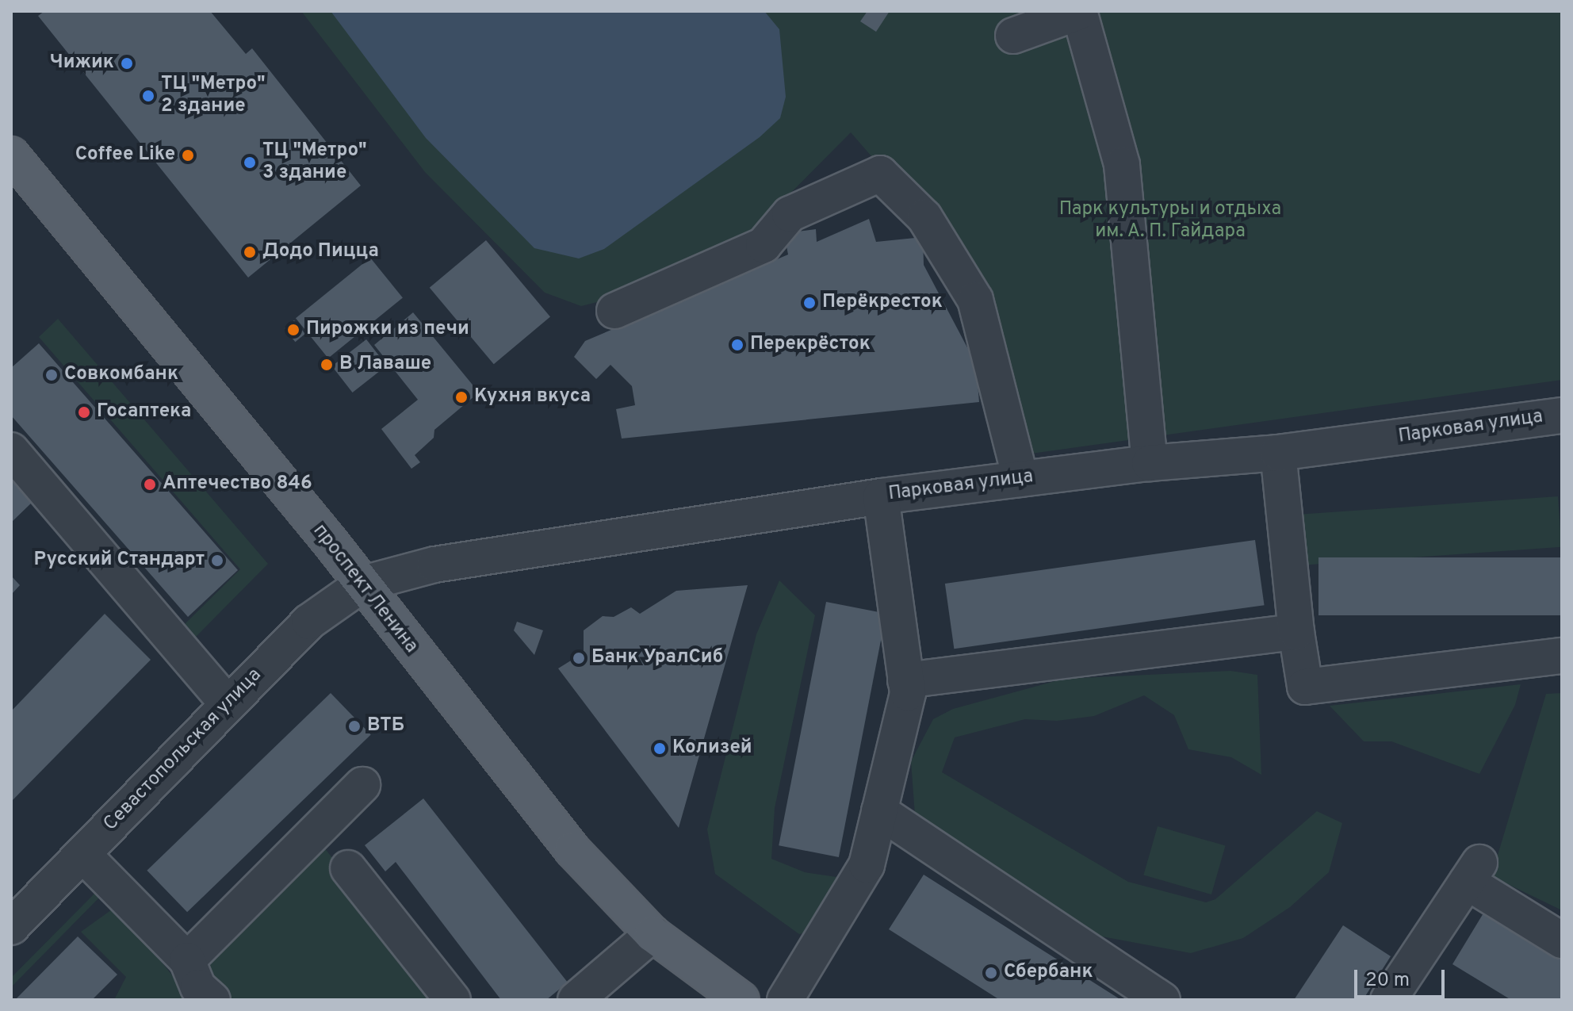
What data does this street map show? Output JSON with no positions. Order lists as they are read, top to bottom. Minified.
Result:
{"streets":{"main road":["проспект Ленина"],"street":["Парковая улица","Севастопольская улица"]},"crossings":[["Парковая улица","проспект Ленина"],["Парковая улица","Севастопольская улица"],["проспект Ленина","Севастопольская улица"]],"parks":["Парк культуры и отдыха им. А. П. Гайдара"],"places":["Чижик","ТЦ \"Метро\" 2 здание","Coffee Like","ТЦ \"Метро\" 3 здание","Додо Пицца","Перёкресток","Пирожки из печи","Перекрёсток","В Лаваше","Совкомбанк","Кухня вкуса","Госаптека","Аптечество 846","Русский Стандарт","Банк УралСиб","ВТБ","Колизей","Сбербанк"],"scale_bar":"20 m"}
